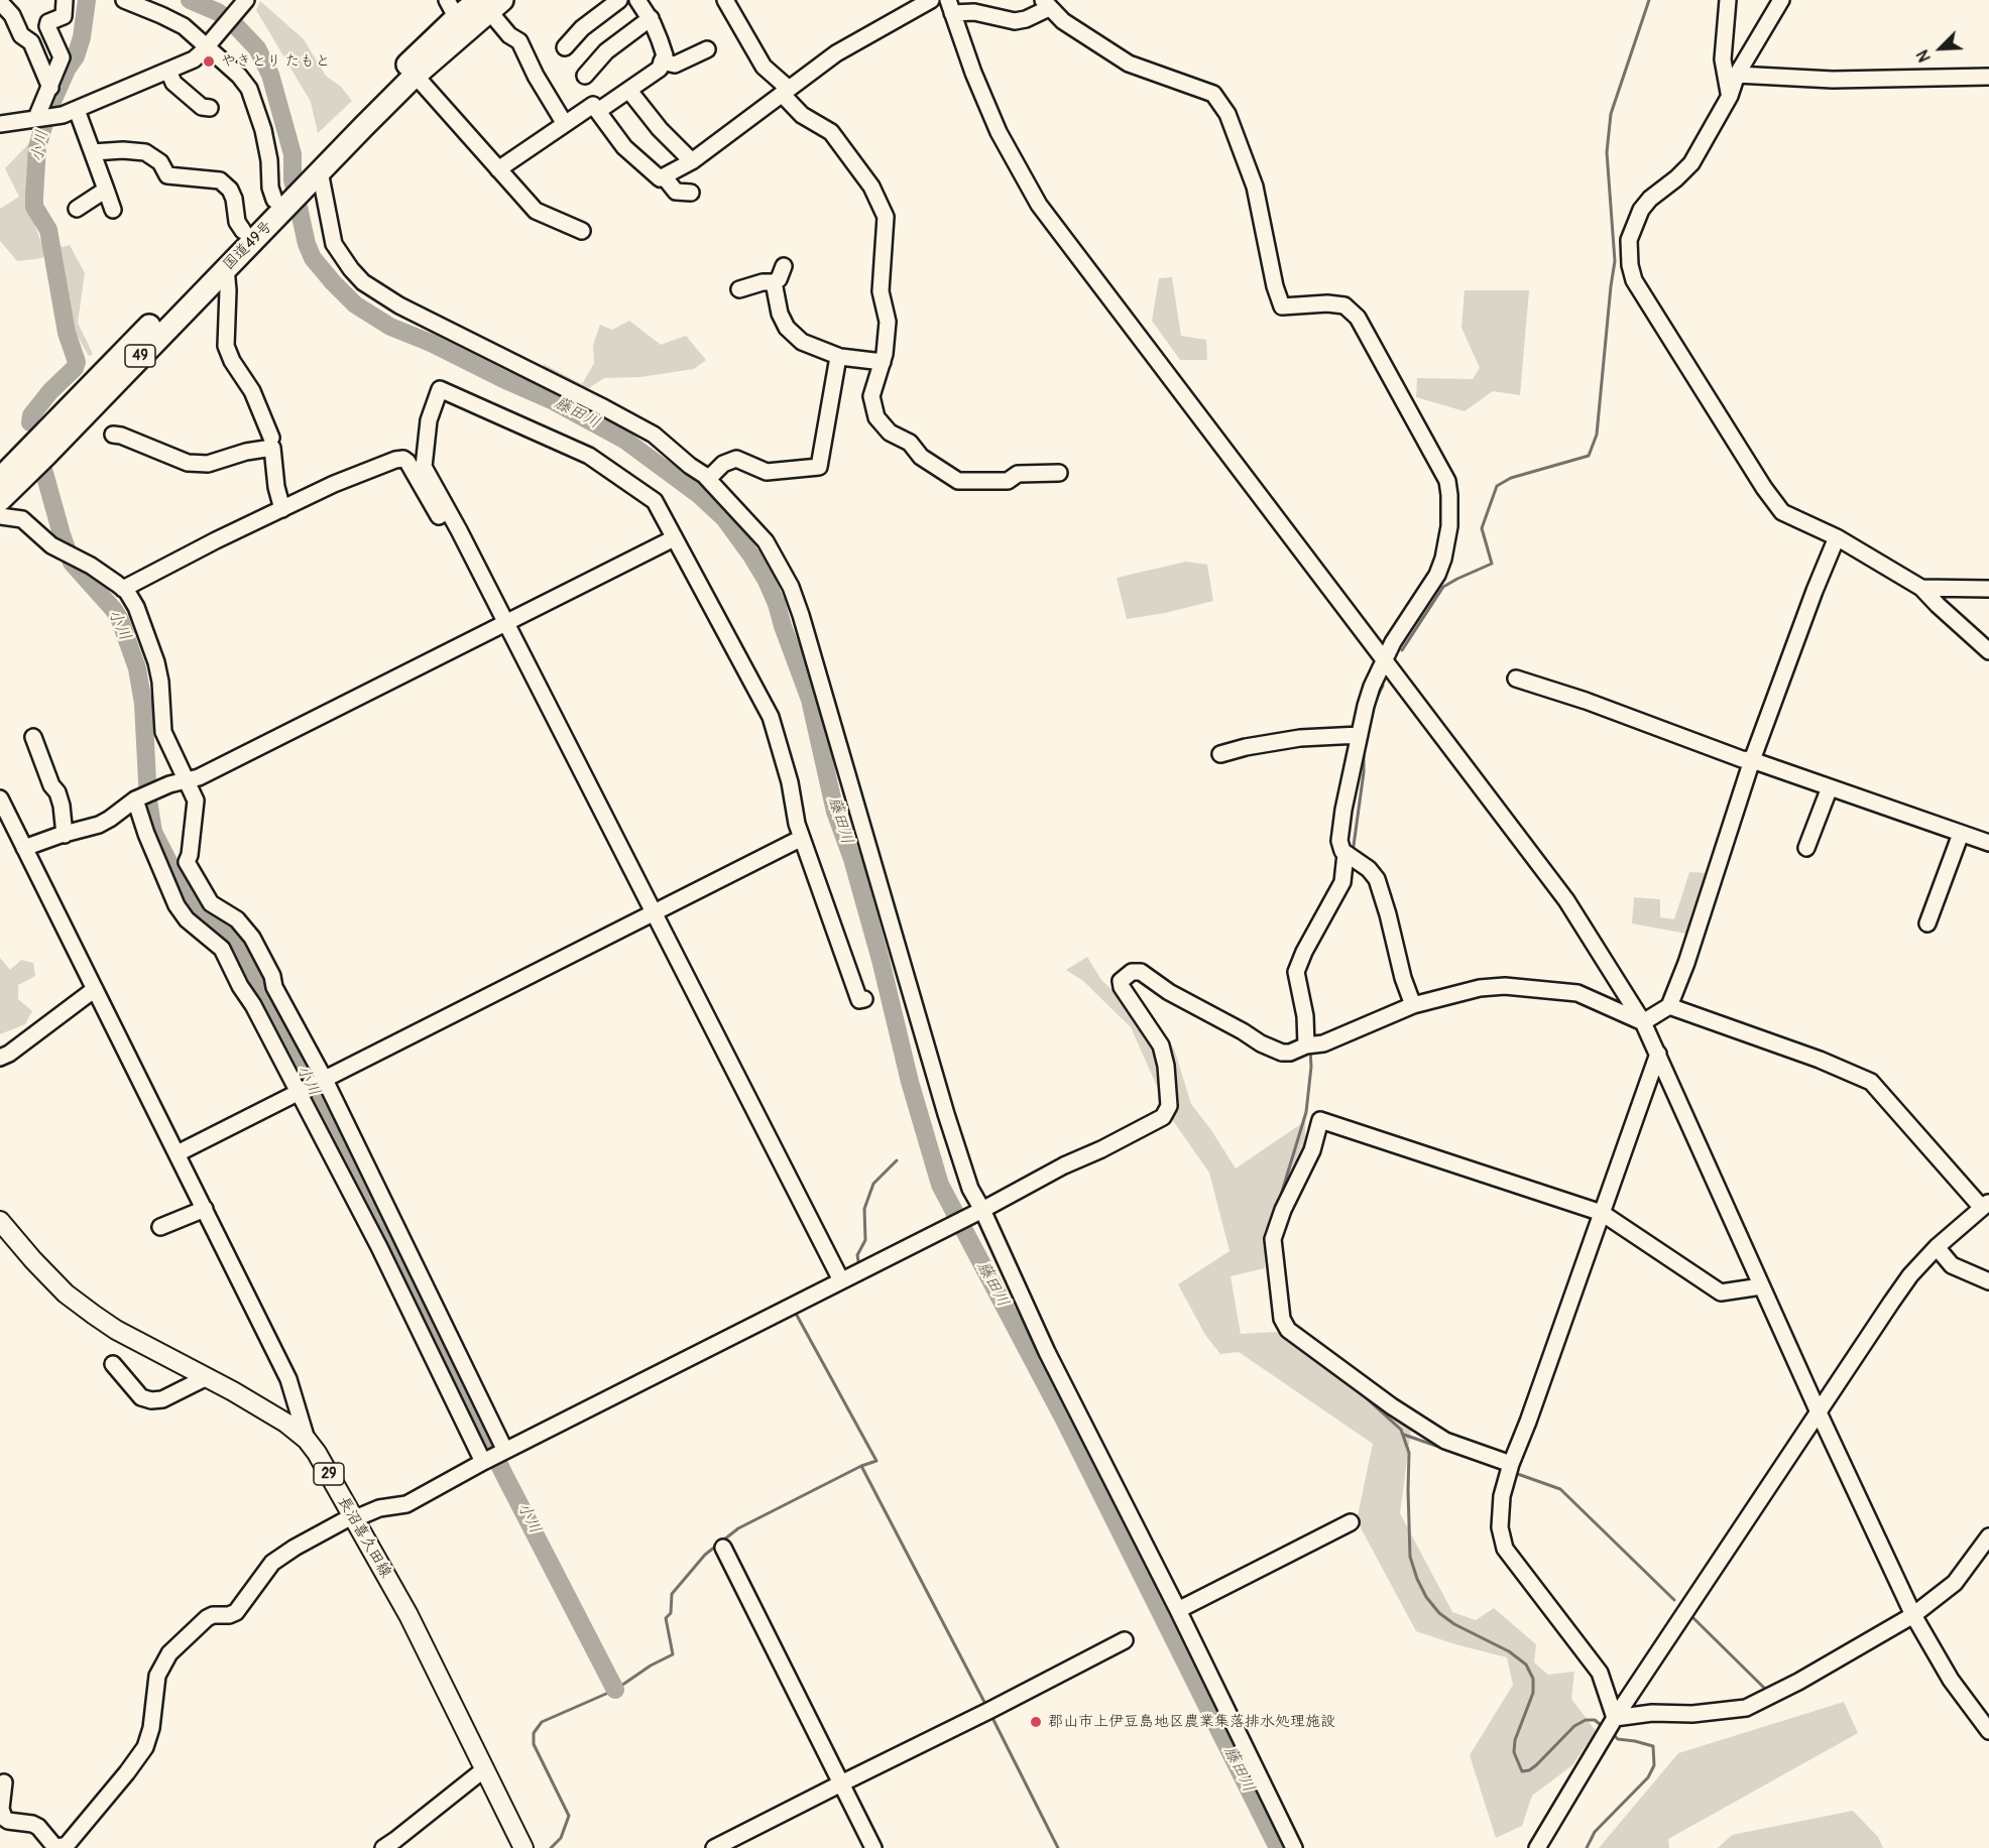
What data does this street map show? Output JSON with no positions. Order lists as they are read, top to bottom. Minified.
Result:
{"streets":{"highway":["国道49号","49"],"main road":["29","長沼喜久田線"]},"water":["小川","藤田川"],"places":["やきとり たもと","郡山市上伊豆島地区農業集落排水処理施設"],"north":"bottom left"}
